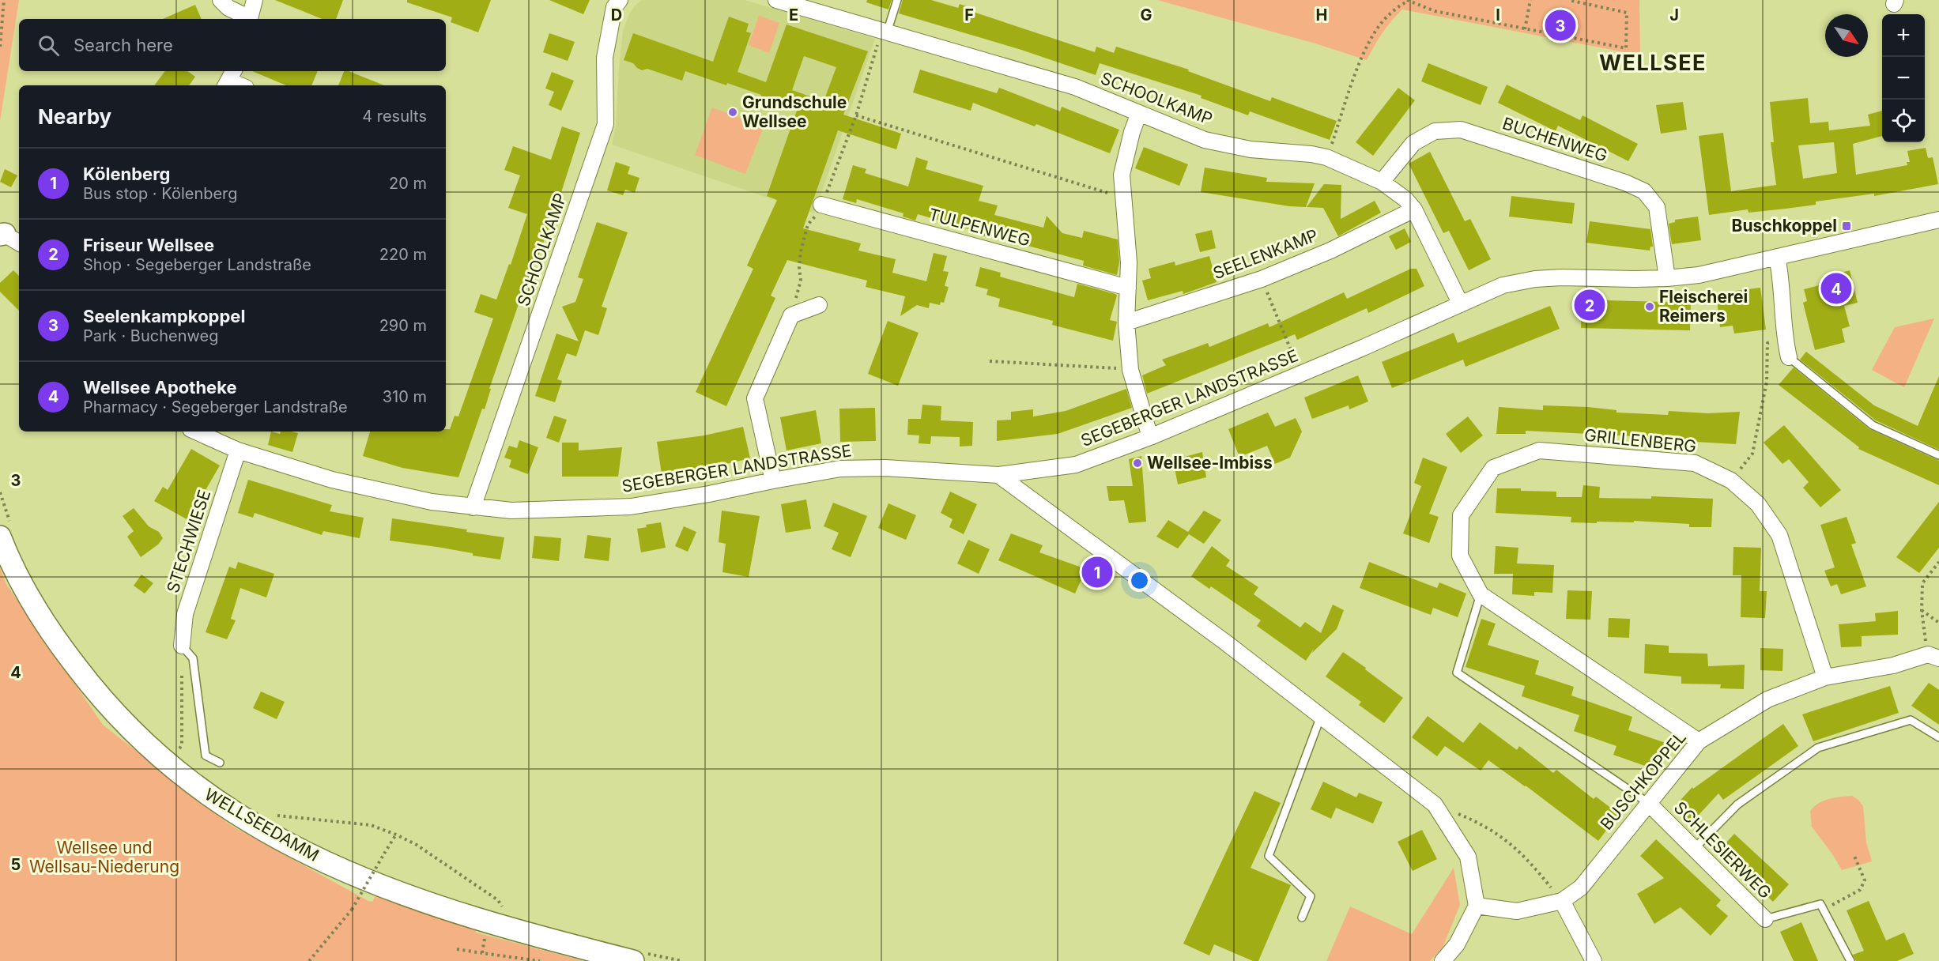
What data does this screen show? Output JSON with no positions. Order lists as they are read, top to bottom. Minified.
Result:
{"streets":{"main road":["WELLSEEDAMM"],"street":["SCHOOLKAMP","BUCHENWEG","TULPENWEG","SEELENKAMP","SEGEBERGER LANDSTRASSE","GRILLENBERG","STECHWIESE","BUSCHKOPPEL","SCHLESIERWEG"]},"crossings":[["SCHOOLKAMP","BUCHENWEG"],["SCHOOLKAMP","SEELENKAMP"],["SCHOOLKAMP","SEGEBERGER LANDSTRASSE"],["BUCHENWEG","SEGEBERGER LANDSTRASSE"],["SEGEBERGER LANDSTRASSE","STECHWIESE"],["GRILLENBERG","BUSCHKOPPEL"],["BUSCHKOPPEL","SCHLESIERWEG"]],"districts":["WELLSEE"],"parks":["Wellsee und Wellsau-Niederung"],"places":{"other":["Grundschule Wellsee","Fleischerei Reimers","Wellsee-Imbiss"],"transit":["Buschkoppel"]},"north":"bottom right","page":{"pins":["3","4","2","1"],"map_buttons":["+","−"],"search":"Search here","heading":["Nearby","4 results"],"list":[{"mark":"1","name":"Kölenberg","note":"Bus stop · Kölenberg","value":"20 m"},{"mark":"2","name":"Friseur Wellsee","note":"Shop · Segeberger Landstraße","value":"220 m"},{"mark":"3","name":"Seelenkampkoppel","note":"Park · Buchenweg","value":"290 m"},{"mark":"4","name":"Wellsee Apotheke","note":"Pharmacy · Segeberger Landstraße","value":"310 m"}]},"grid":{"columns":["D","E","F","G","H","I","J"],"rows":["3","4","5"]}}
